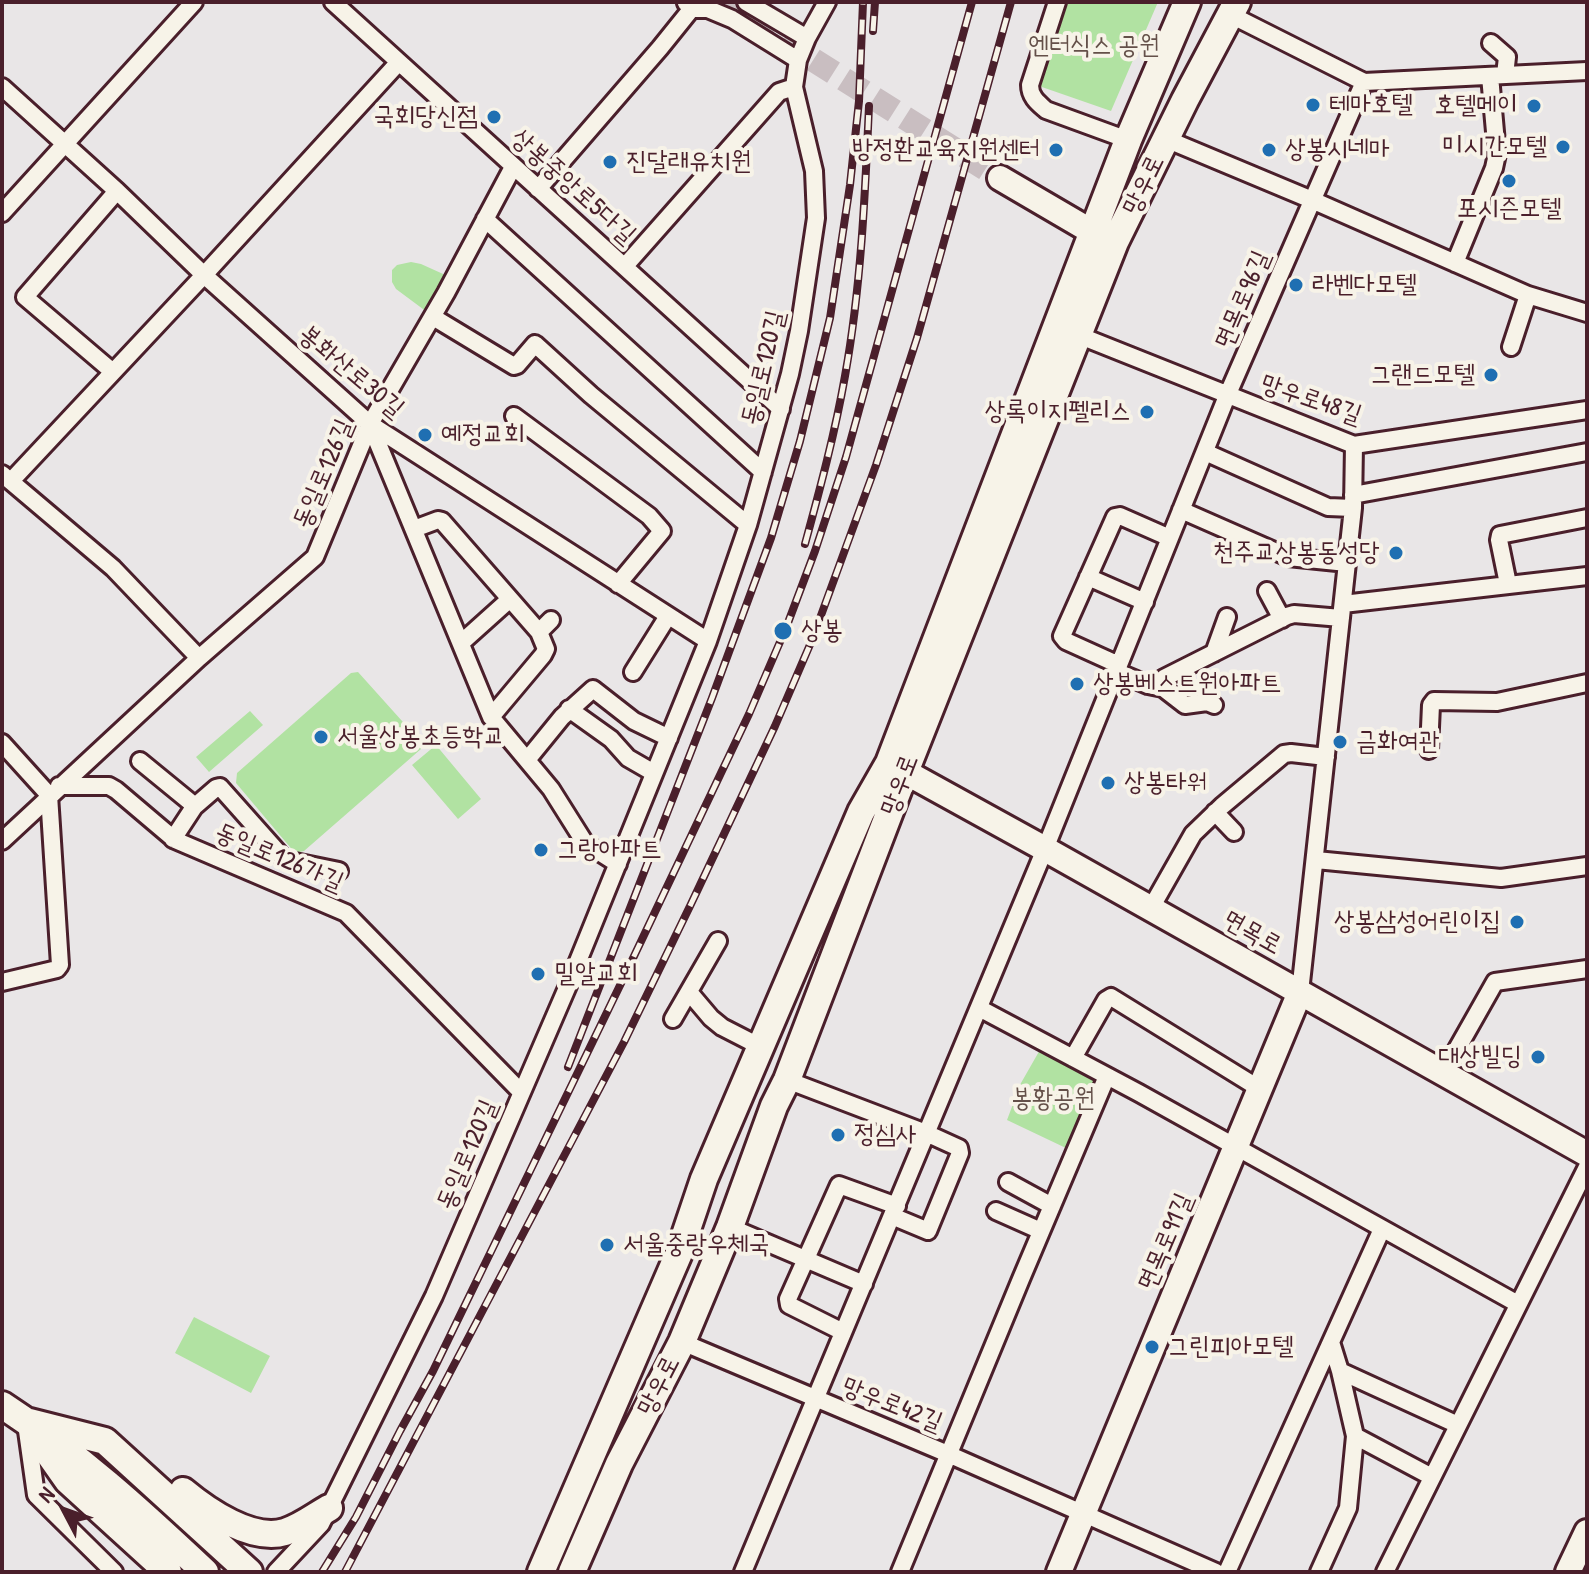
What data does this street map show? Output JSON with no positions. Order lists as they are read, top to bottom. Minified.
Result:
{"streets":{"main road":["망우로","면목로","면목로91길"],"street":["상봉중앙로5다길","면목로96길","동일로120길","봉화산로30길","망우로48길","동일로126길","동일로126가길","망우로42길"]},"crossings":[["망우로","망우로48길"],["망우로","면목로"],["망우로","망우로42길"],["상봉중앙로5다길","동일로120길"],["상봉중앙로5다길","동일로126길"],["면목로96길","망우로48길"],["면목로96길","면목로"],["면목로96길","망우로42길"],["동일로120길","봉화산로30길"],["동일로120길","동일로126가길"],["봉화산로30길","동일로126길"],["동일로126길","동일로126가길"],["면목로","면목로91길"],["면목로91길","망우로42길"]],"parks":["엔터식스 공원","봉황공원"],"places":["테마호텔","호텔메이","국회당신점","미시간모텔","방정환교육지원센터","상봉시네마","진달래유치원","포시즌모텔","라벤다모텔","그랜드모텔","상록이지펠리스","예정교회","천주교상봉동성당","상봉","상봉베스트원아파트","서울상봉초등학교","금화여관","상봉타워","그랑아파트","상봉삼성어린이집","밀알교회","대상빌딩","정심사","서울중랑우체국","그린피아모텔"],"north":"top left"}
